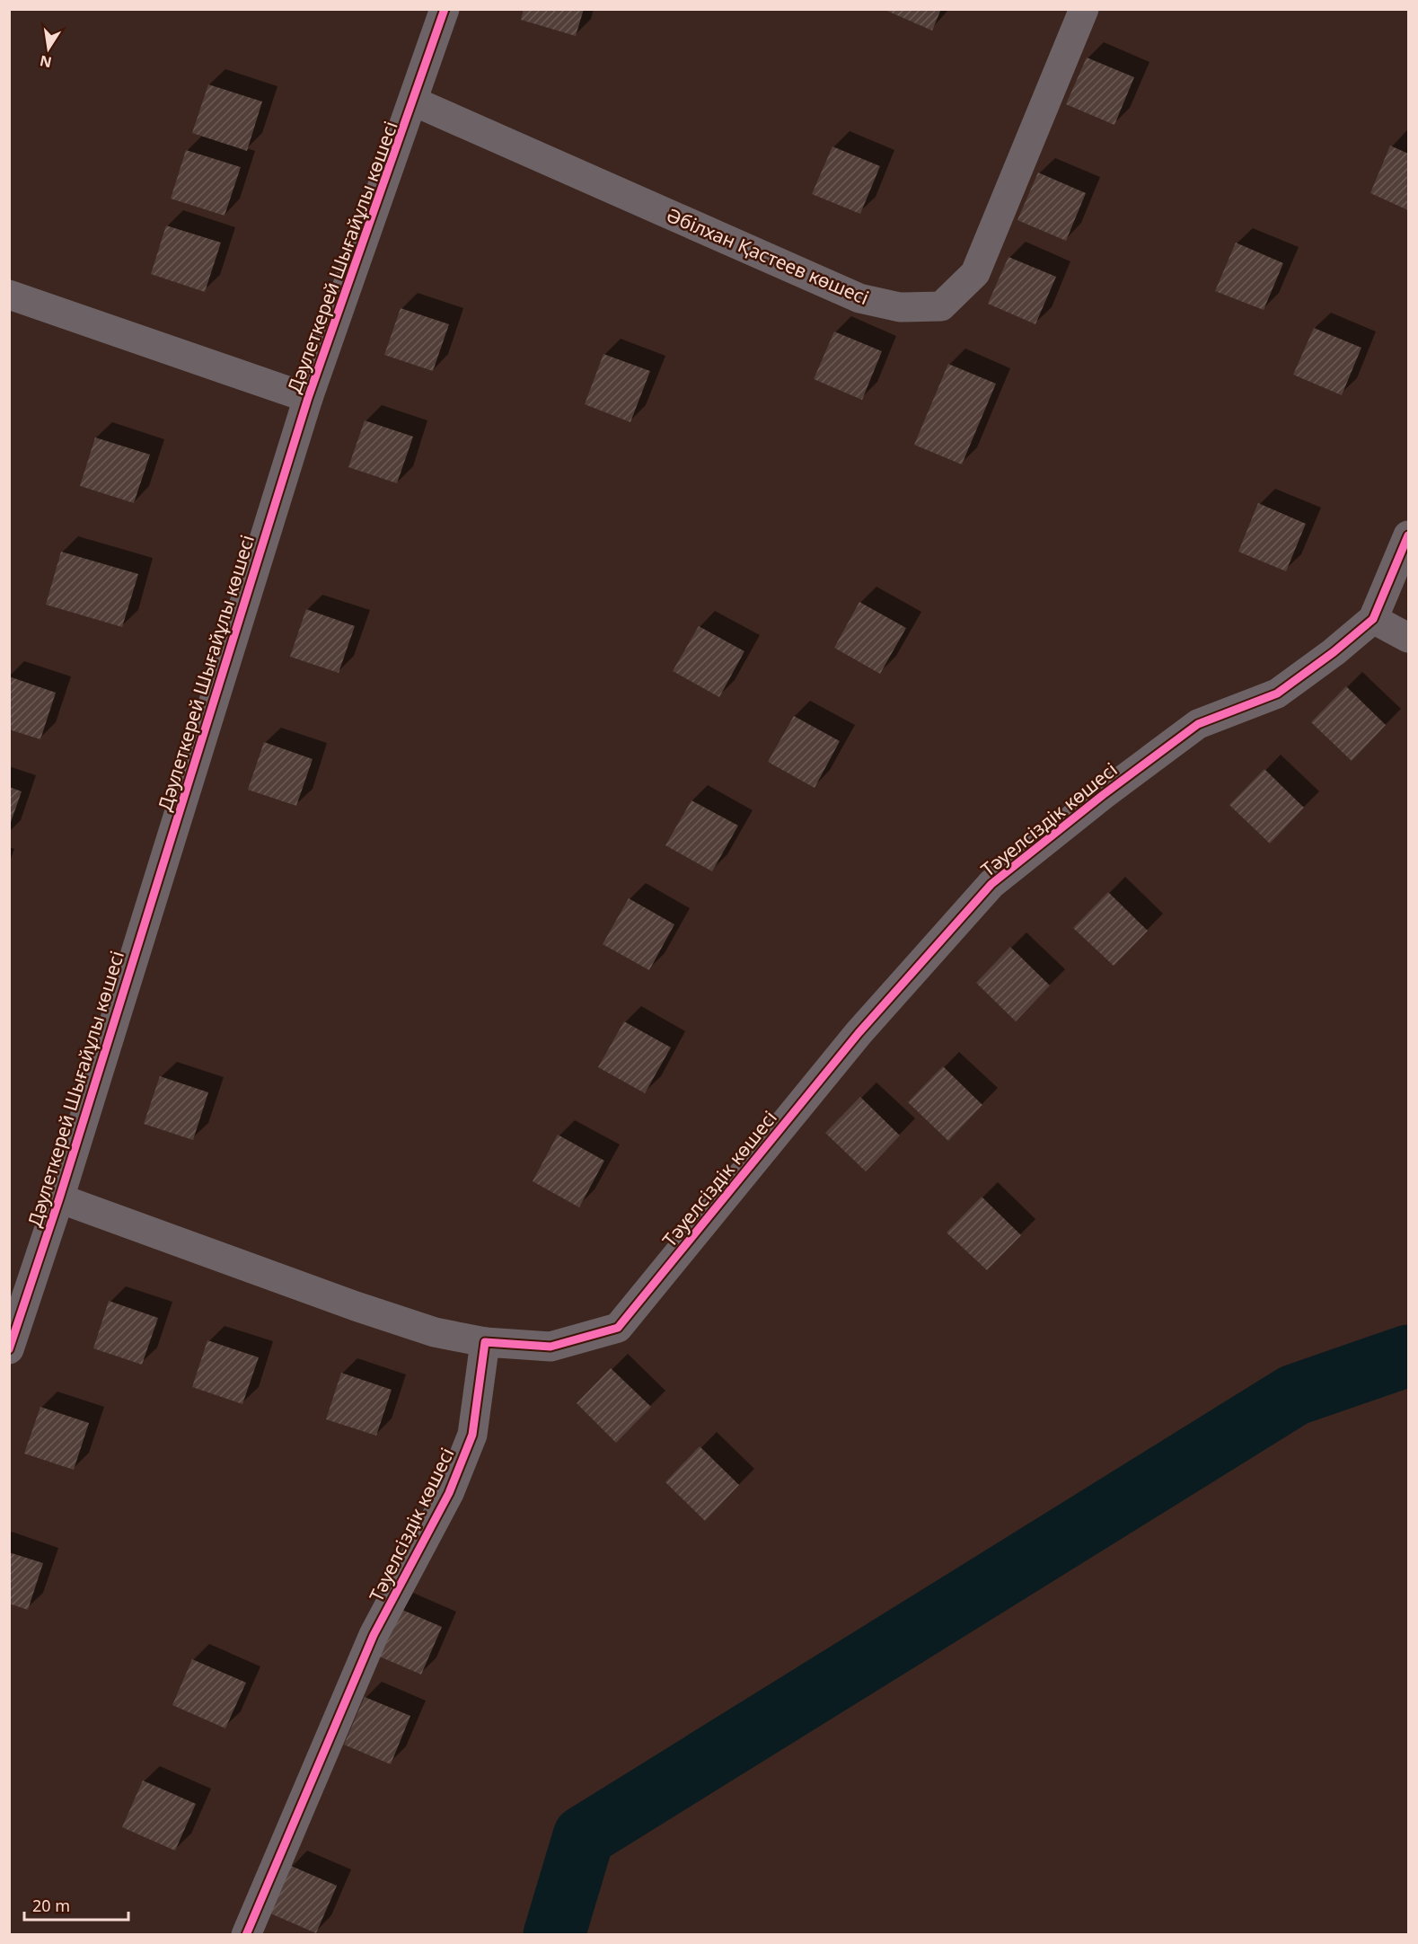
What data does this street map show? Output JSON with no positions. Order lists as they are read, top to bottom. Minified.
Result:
{"streets":{"street":["Әбілхан Қастеев көшесі","Дәулеткерей Шығайұлы көшесі","Тәуелсіздік көшесі"]},"crossings":[["Әбілхан Қастеев көшесі","Дәулеткерей Шығайұлы көшесі"]],"scale_bar":"20 m","north":"bottom"}
